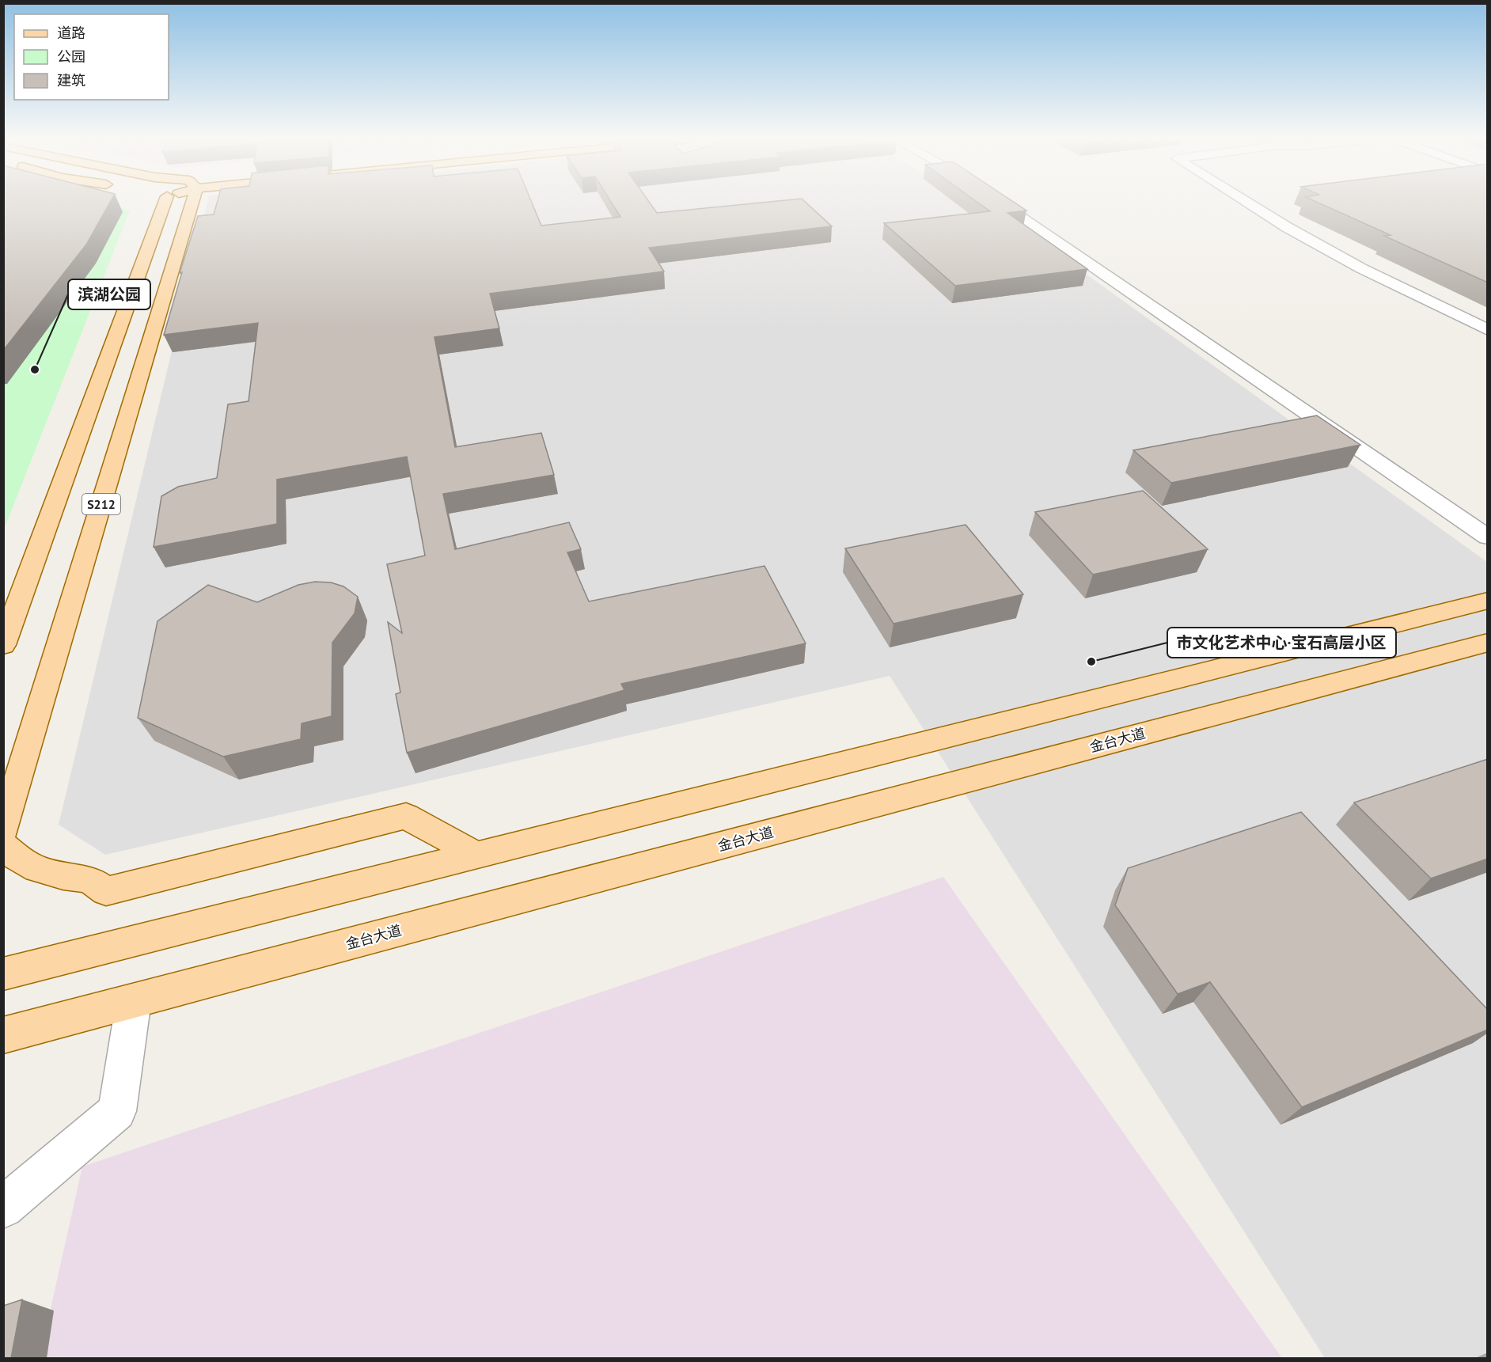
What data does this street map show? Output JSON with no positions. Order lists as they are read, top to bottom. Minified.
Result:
{"streets":{"main road":["S212","金台大道"]},"places":["滨湖公园","市文化艺术中心·宝石高层小区"],"legend":["道路","公园","建筑"]}
